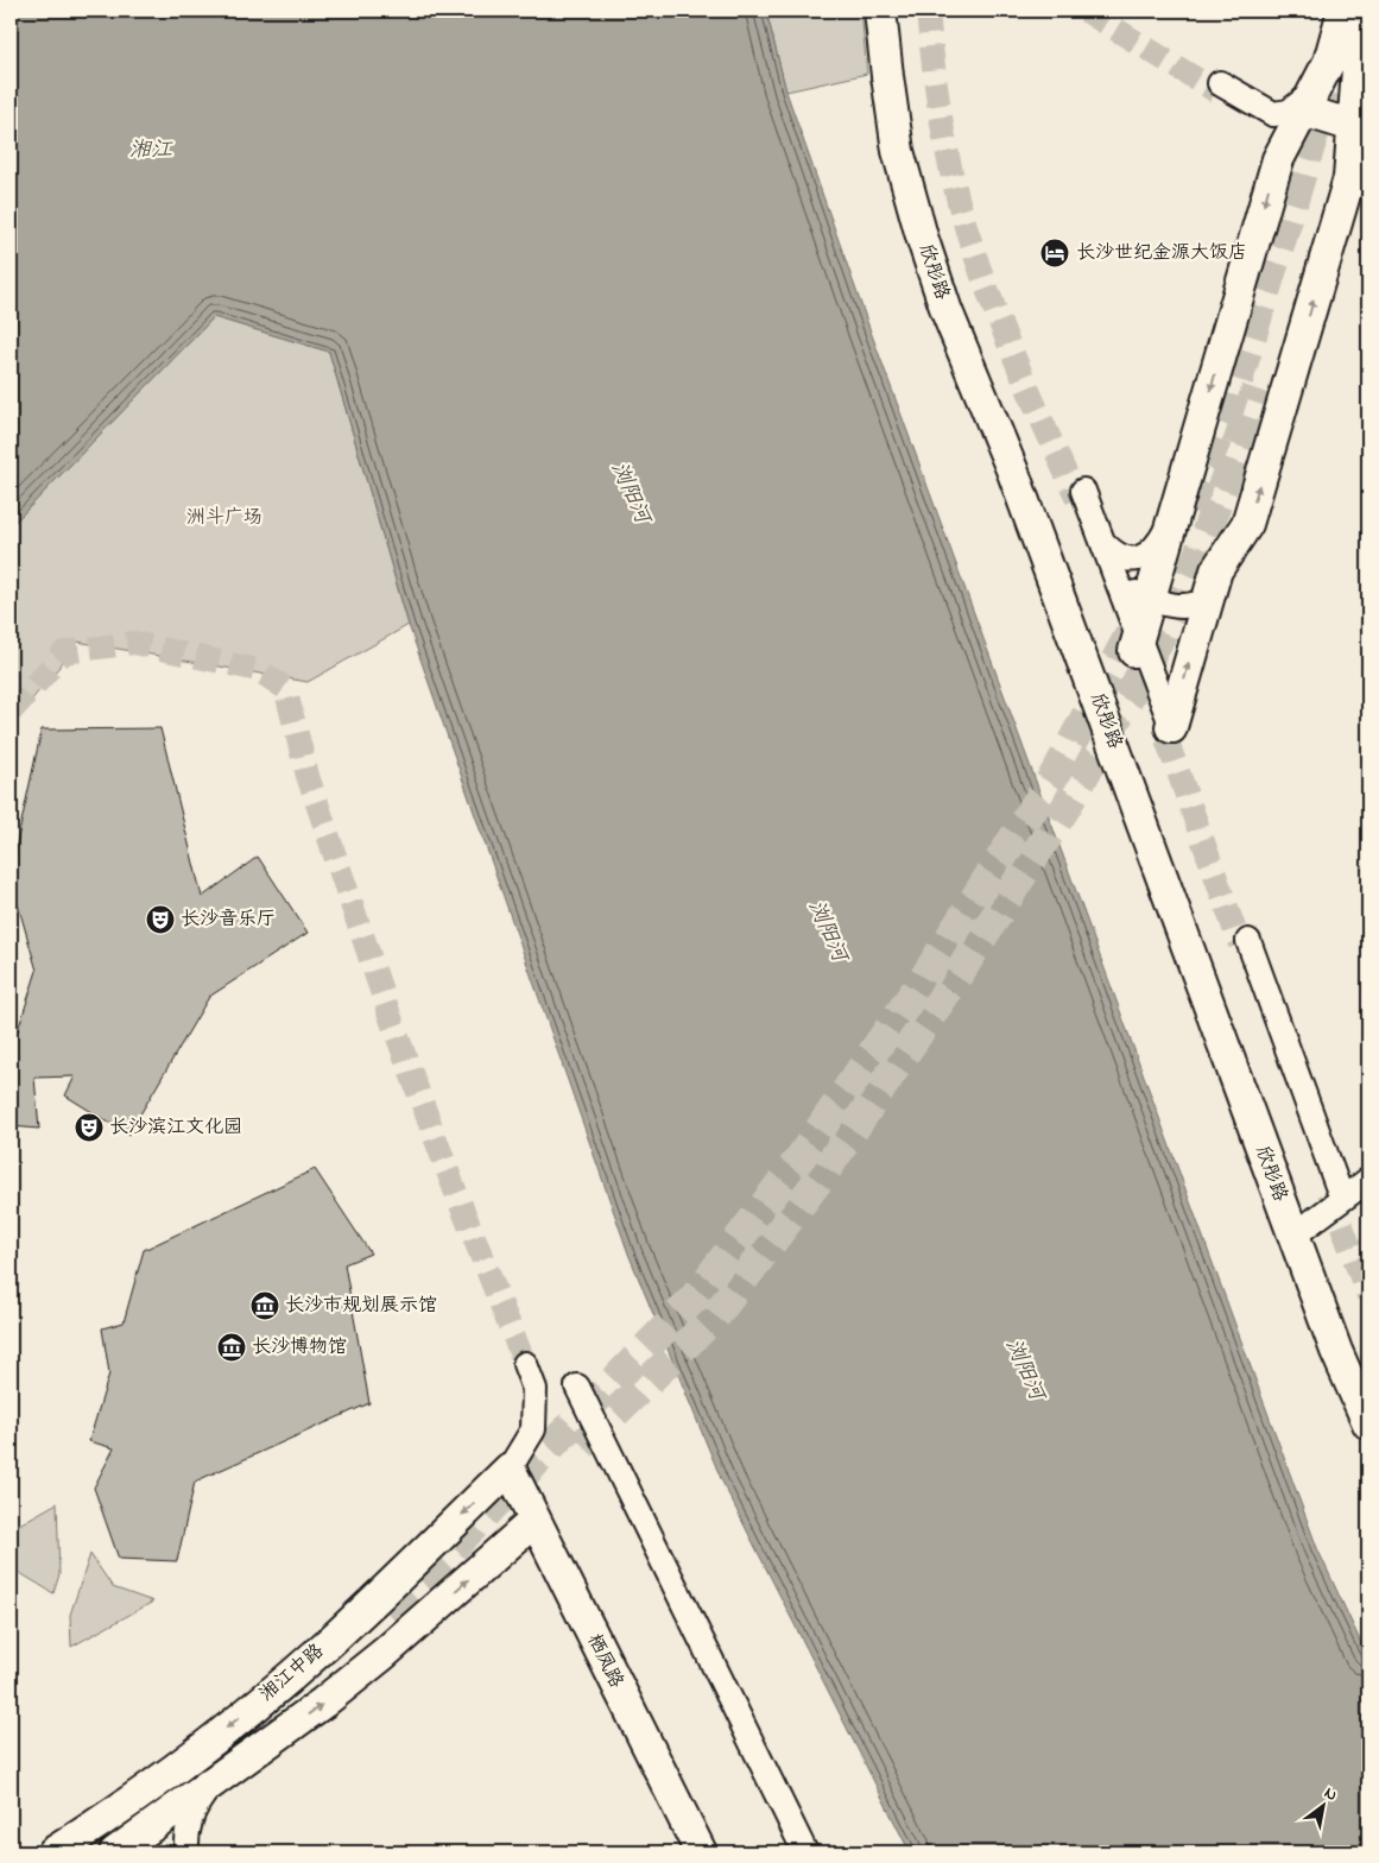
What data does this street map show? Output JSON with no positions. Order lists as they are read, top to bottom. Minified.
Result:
{"streets":{"main road":["欣彤路","栖凤路","湘江中路"]},"crossings":[["栖凤路","湘江中路"]],"water":["湘江","浏阳河"],"parks":["洲斗广场"],"places":{"hotel":["长沙世纪金源大饭店"],"theatre":["长沙音乐厅","长沙滨江文化园"],"museum":["长沙市规划展示馆","长沙博物馆"]},"north":"top right"}
